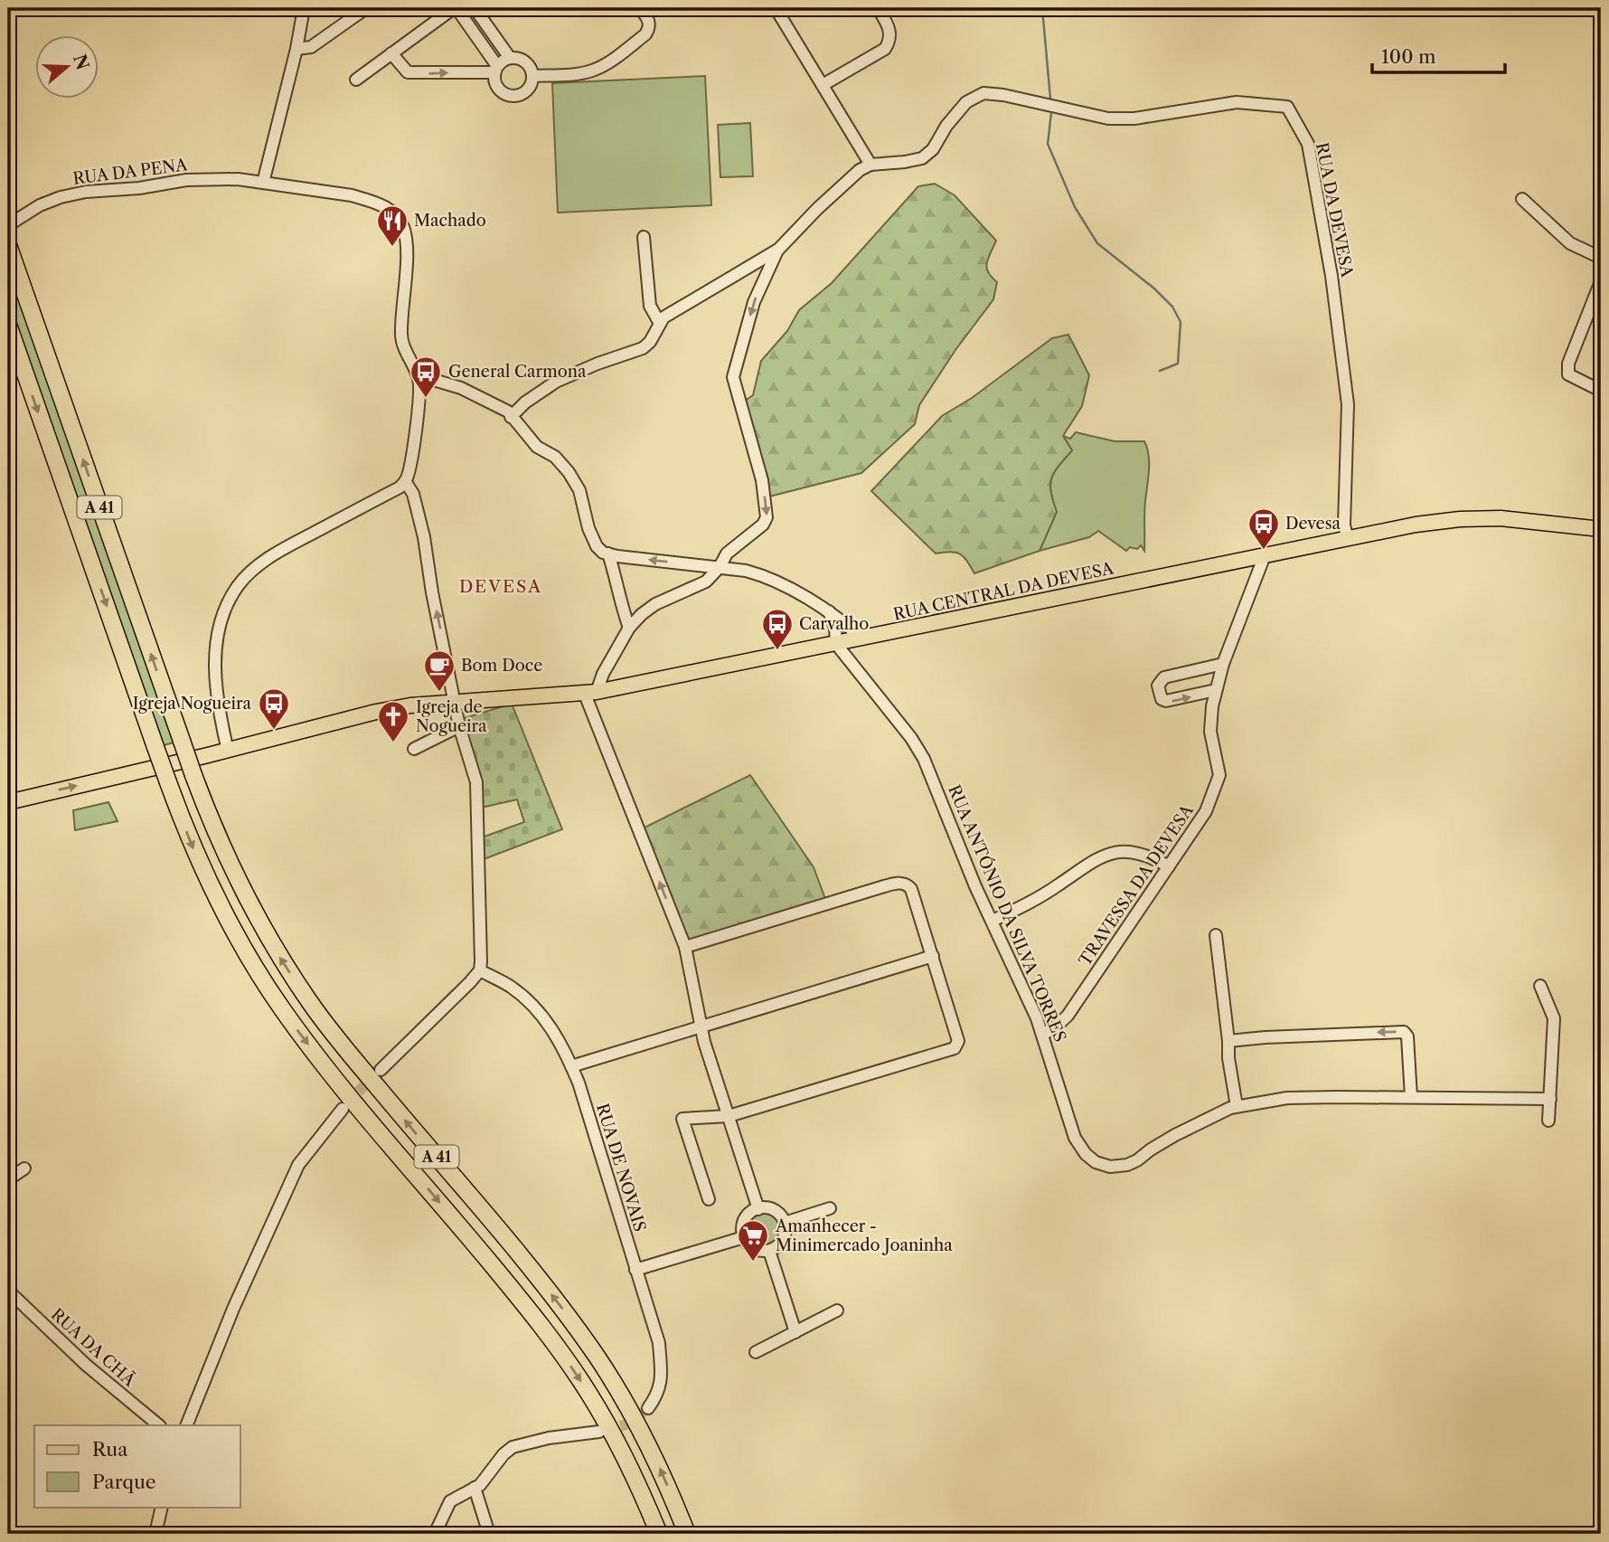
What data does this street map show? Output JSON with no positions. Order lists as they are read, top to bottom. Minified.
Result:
{"streets":{"highway":["A 41"],"main road":["RUA CENTRAL DA DEVESA"],"street":["RUA DA PENA","RUA DA DEVESA","TRAVESSA DA DEVESA","RUA ANTÓNIO DA SILVA TORRES","RUA DE NOVAIS","RUA DA CHÃ"]},"crossings":[["RUA DA DEVESA","RUA CENTRAL DA DEVESA"],["RUA CENTRAL DA DEVESA","TRAVESSA DA DEVESA"],["RUA CENTRAL DA DEVESA","RUA ANTÓNIO DA SILVA TORRES"],["TRAVESSA DA DEVESA","RUA ANTÓNIO DA SILVA TORRES"]],"districts":["DEVESA"],"places":{"restaurant":["Machado"],"bus stop":["General Carmona","Devesa","Carvalho","Igreja Nogueira"],"cafe":["Bom Doce"],"church":["Igreja de Nogueira"],"supermarket":["Amanhecer - Minimercado Joaninha"]},"legend":["Rua","Parque"],"scale_bar":"100 m","north":"right"}
